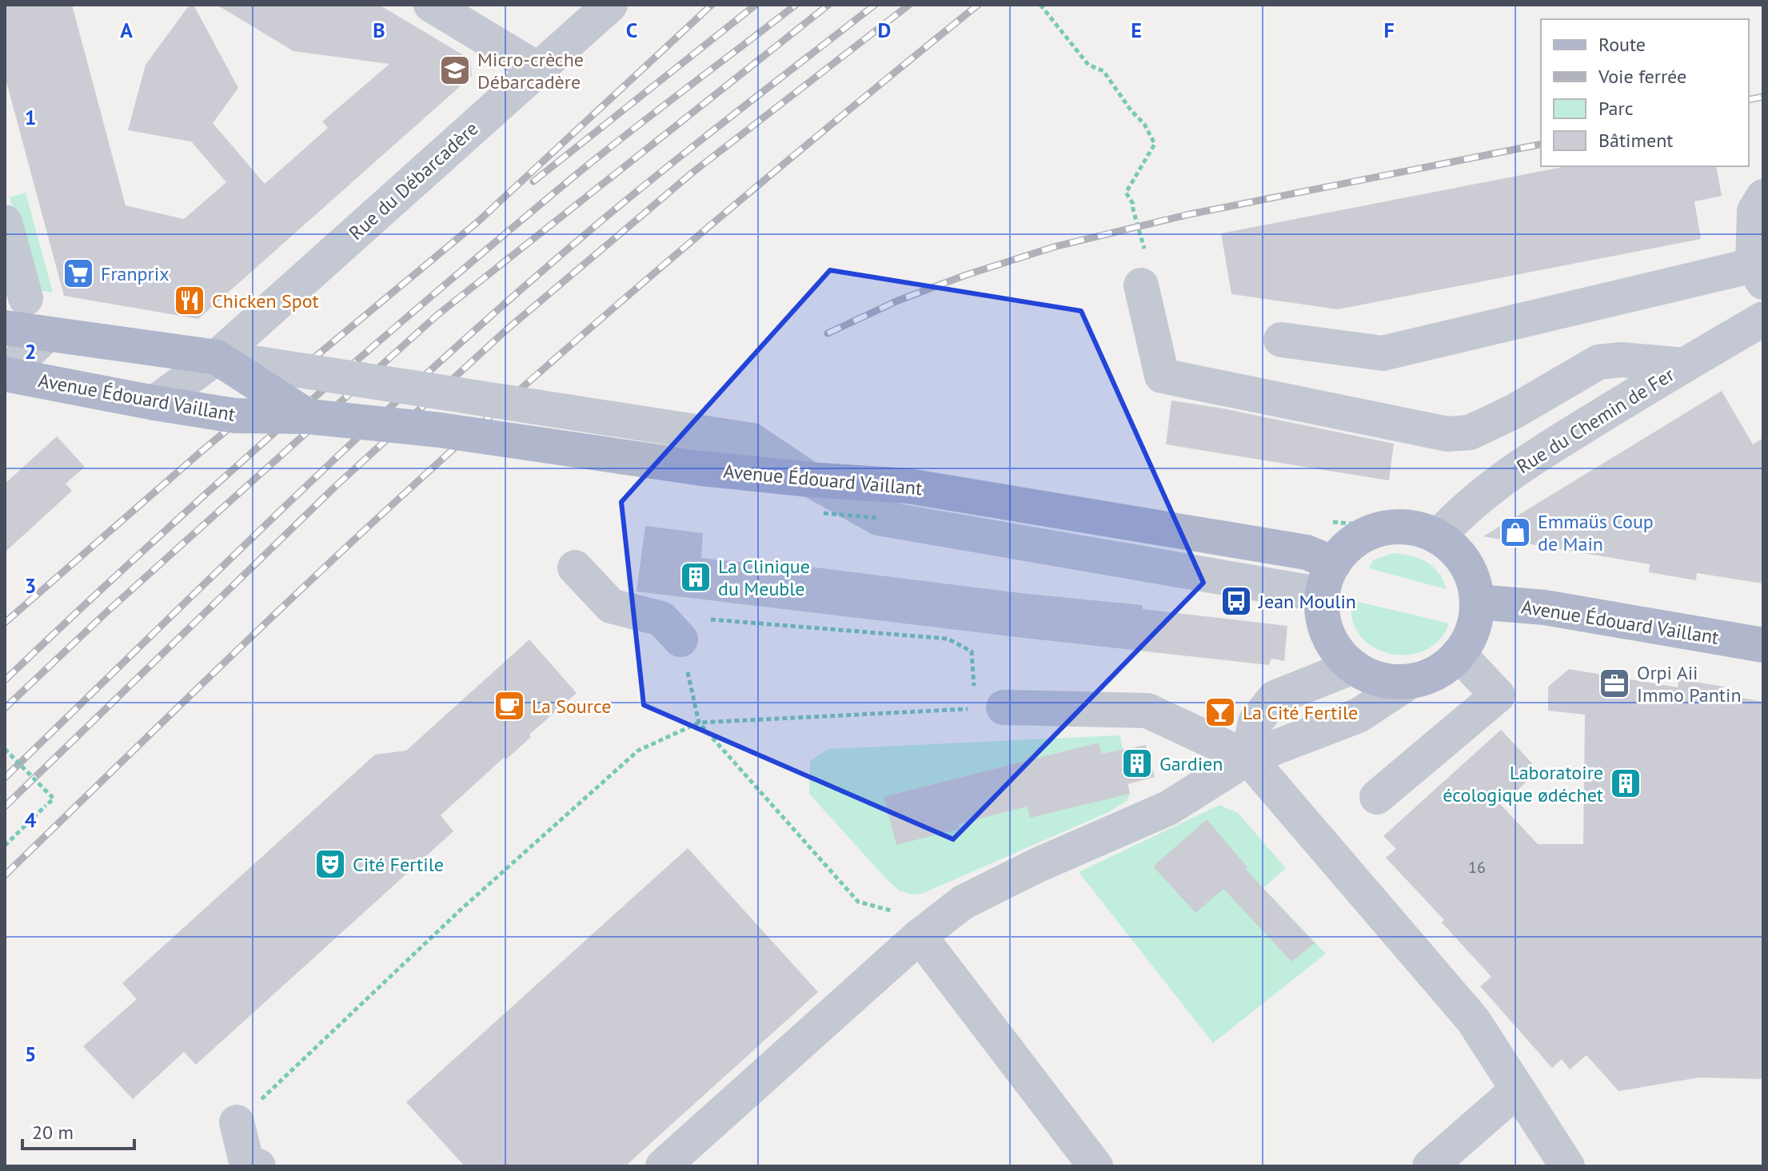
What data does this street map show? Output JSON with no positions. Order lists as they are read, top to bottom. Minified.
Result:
{"streets":{"main road":["Avenue Édouard Vaillant"],"street":["Rue du Débarcadère","Rue du Chemin de Fer"]},"crossings":[["Rue du Débarcadère","Avenue Édouard Vaillant"],["Avenue Édouard Vaillant","Rue du Chemin de Fer"]],"places":{"school or university":["Micro-crèche Débarcadère"],"supermarket":["Franprix"],"restaurant":["Chicken Spot"],"shop":["Emmaüs Coup de Main"],"building":["La Clinique du Meuble","Gardien","Laboratoire écologique ødéchet"],"bus stop":["Jean Moulin"],"office":["Orpi Aii Immo Pantin"],"cafe":["La Source"],"bar":["La Cité Fertile"],"theatre":["Cité Fertile"]},"house_numbers":["16"],"legend":["Route","Voie ferrée","Parc","Bâtiment"],"scale_bar":"20 m","grid":{"columns":["A","B","C","D","E","F"],"rows":["1","2","3","4","5"]}}
